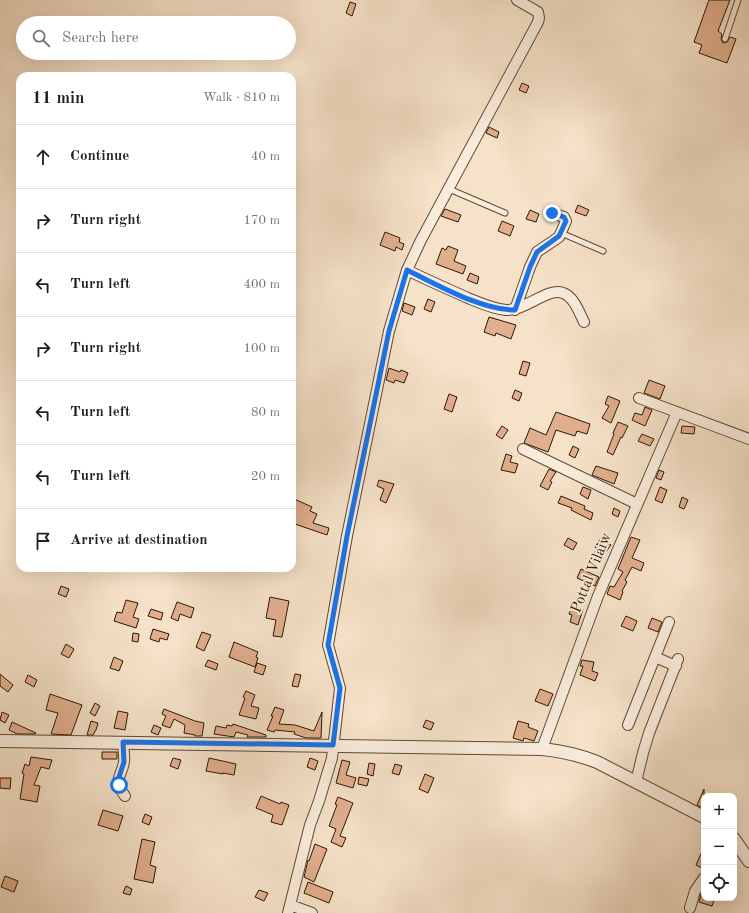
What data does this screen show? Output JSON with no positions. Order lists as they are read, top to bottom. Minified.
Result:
{"streets":{"street":["Pottal Vilaiw"]},"page":{"search":"Search here","heading":["11 min","Walk · 810 m"],"list":[["Continue","40 m"],["Turn right","170 m"],["Turn left","400 m"],["Turn right","100 m"],["Turn left","80 m"],["Turn left","20 m"],"Arrive at destination"],"map_buttons":["+","−"]}}
